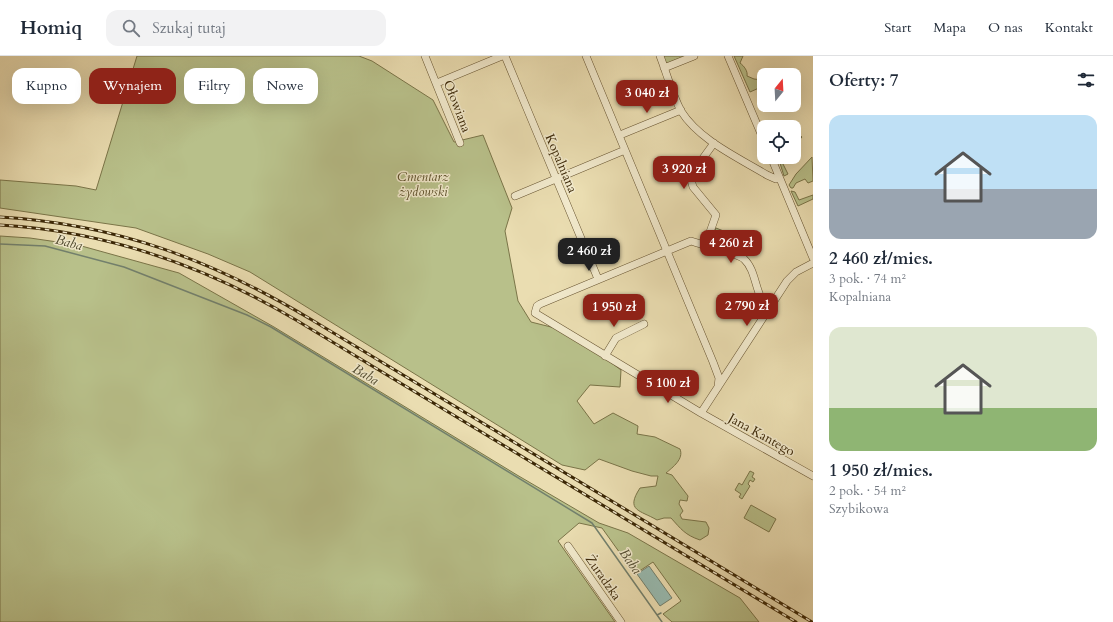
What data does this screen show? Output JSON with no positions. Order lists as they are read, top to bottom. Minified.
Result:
{"streets":{"street":["Ołowiana","Kopalniana","Jana Kantego","Żuradzka"]},"crossings":[["Kopalniana","Jana Kantego"]],"water":["Baba"],"parks":["Cmentarz żydowski"],"north":"top","page":{"header":"Homiq","search":"Szukaj tutaj","nav":["Start","Mapa","O nas","Kontakt"],"heading":"Oferty: 7","chip":["Kupno","Wynajem","Filtry","Nowe"],"price":["3 040 zł","3 920 zł","4 260 zł","2 460 zł","2 790 zł","1 950 zł","5 100 zł"],"list":[{"name":"2 460 zł/mies.","note":"3 pok. · 74 m² · Kopalniana"},{"name":"1 950 zł/mies.","note":"2 pok. · 54 m² · Szybikowa"}]}}
